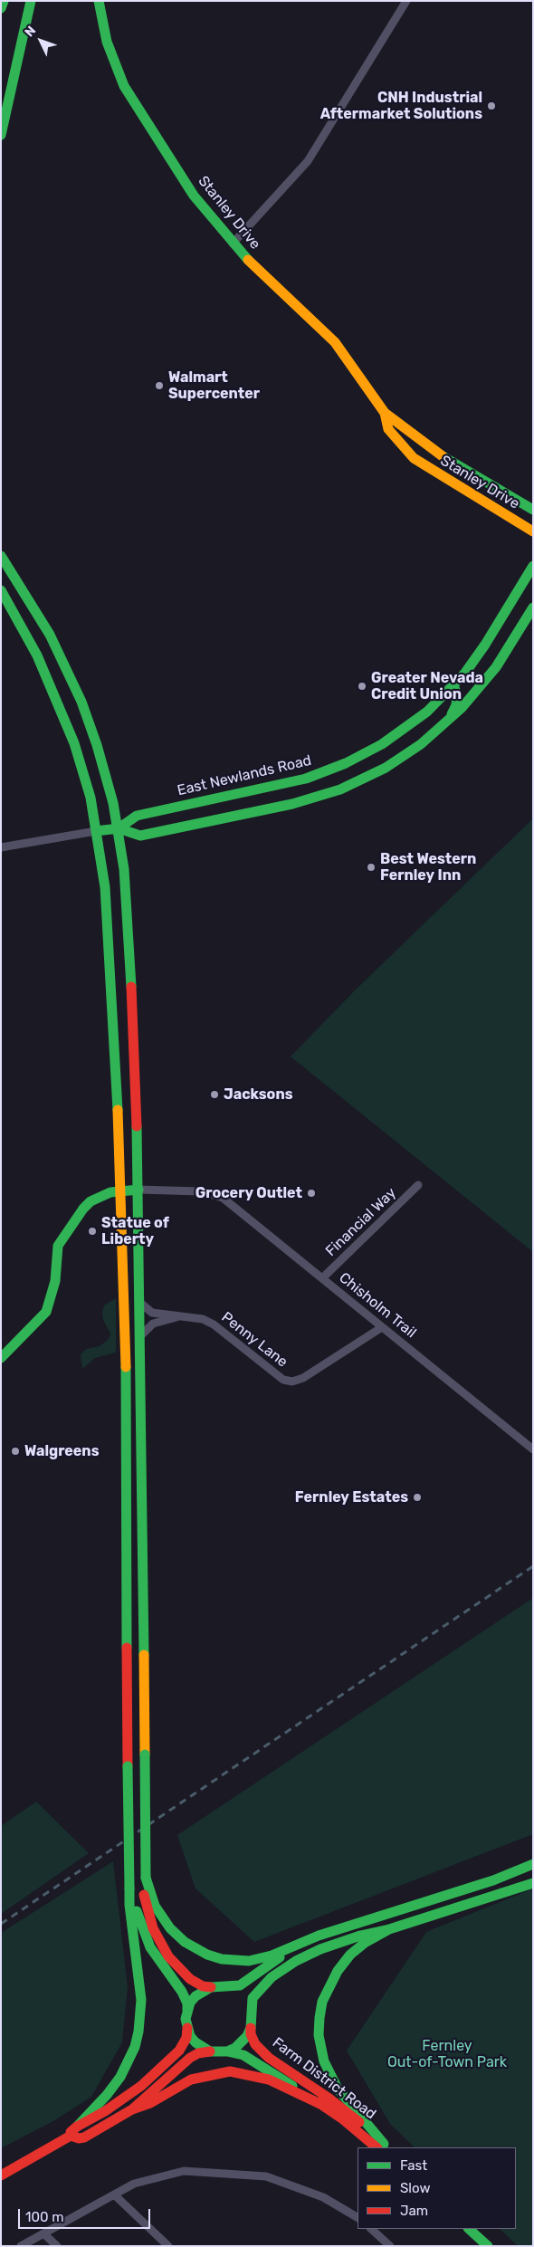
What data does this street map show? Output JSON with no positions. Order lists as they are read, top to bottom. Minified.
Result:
{"streets":{"main road":["Stanley Drive","East Newlands Road","Farm District Road"],"street":["Financial Way","Chisholm Trail","Penny Lane"]},"crossings":[["Financial Way","Chisholm Trail"],["Chisholm Trail","Penny Lane"]],"parks":["Fernley Out-of-Town Park"],"places":["CNH Industrial Aftermarket Solutions","Walmart Supercenter","Greater Nevada Credit Union","Best Western Fernley Inn","Jacksons","Grocery Outlet","Statue of Liberty","Walgreens","Fernley Estates"],"legend":["Fast","Slow","Jam"],"scale_bar":"100 m","north":"top left"}
